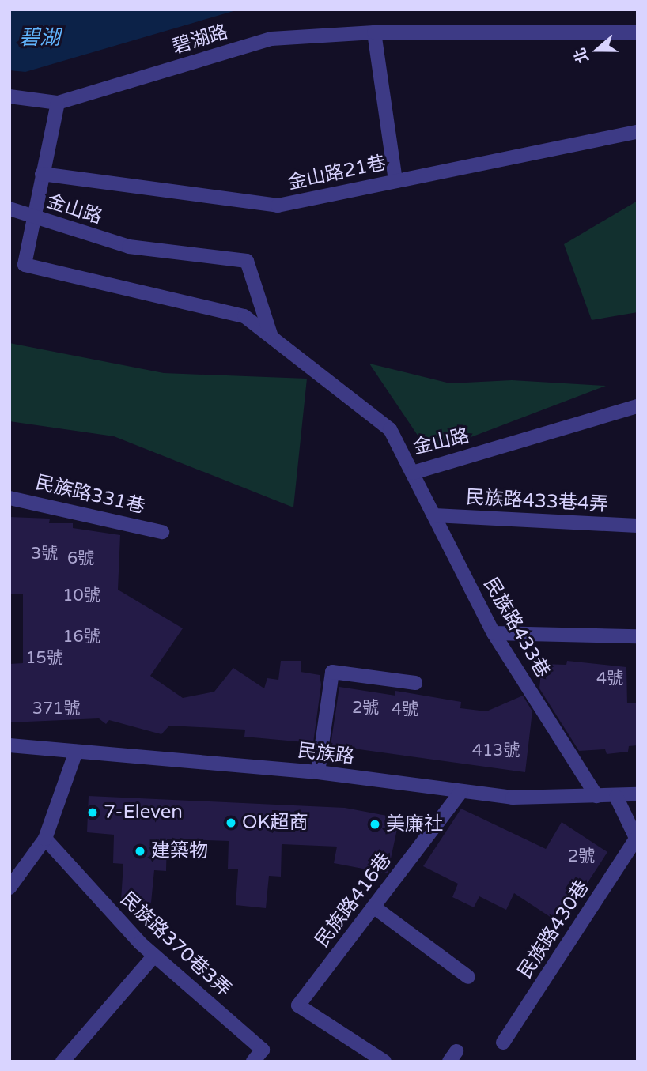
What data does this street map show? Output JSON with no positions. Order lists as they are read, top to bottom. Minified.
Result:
{"streets":{"street":["碧湖路","金山路21巷","金山路","民族路331巷","民族路433巷4弄","民族路433巷","民族路","民族路416巷","民族路430巷","民族路370巷3弄"]},"crossings":[["金山路","民族路433巷"],["民族路433巷4弄","民族路433巷"],["民族路433巷","民族路"],["民族路","民族路416巷"]],"water":["碧湖"],"places":["7-Eleven","OK超商","美廉社","建築物"],"house_numbers":["3號","6號","10號","16號","15號","4號","2號","371號","4號","413號","2號"],"north":"left"}
